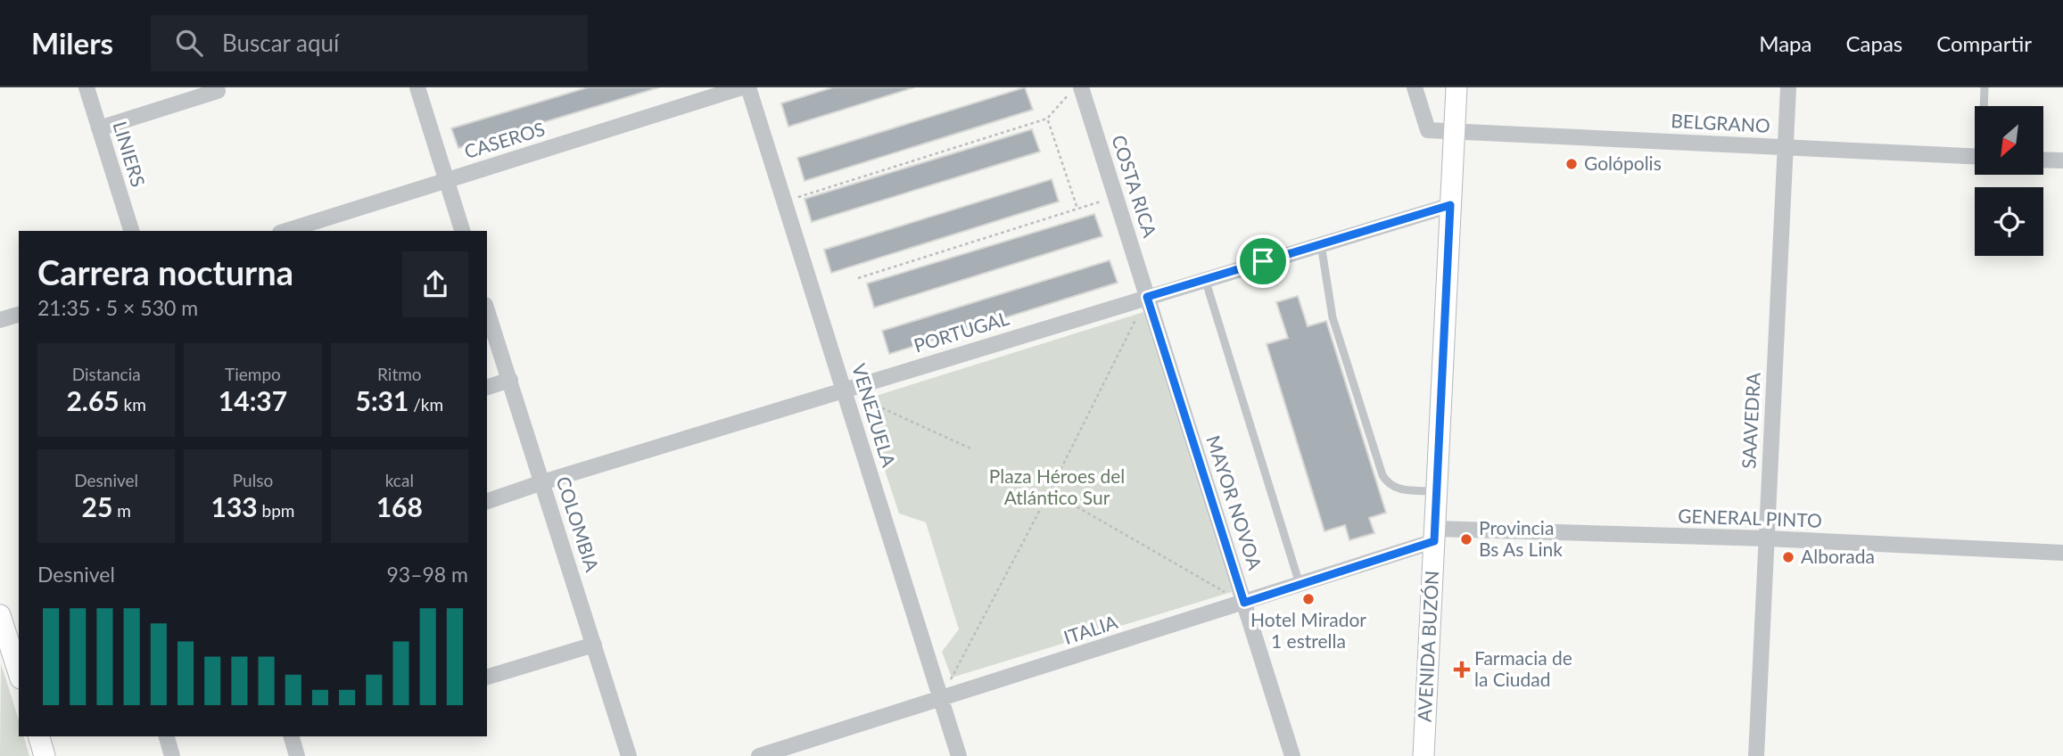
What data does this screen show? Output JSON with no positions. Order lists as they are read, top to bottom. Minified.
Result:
{"streets":{"main road":["AVENIDA BUZÓN"],"street":["BELGRANO","CASEROS","LINIERS","COSTA RICA","PORTUGAL","VENEZUELA","SAAVEDRA","MAYOR NOVOA","GENERAL PINTO","COLOMBIA","ITALIA"]},"crossings":[["BELGRANO","SAAVEDRA"],["BELGRANO","AVENIDA BUZÓN"],["COSTA RICA","PORTUGAL"],["COSTA RICA","MAYOR NOVOA"],["PORTUGAL","VENEZUELA"],["PORTUGAL","MAYOR NOVOA"],["PORTUGAL","COLOMBIA"],["PORTUGAL","AVENIDA BUZÓN"],["VENEZUELA","ITALIA"],["SAAVEDRA","GENERAL PINTO"],["MAYOR NOVOA","ITALIA"],["GENERAL PINTO","ITALIA"],["GENERAL PINTO","AVENIDA BUZÓN"],["ITALIA","AVENIDA BUZÓN"]],"parks":["Plaza Héroes del Atlántico Sur"],"places":{"other":["Golópolis","Provincia Bs As Link","Alborada","Hotel Mirador 1 estrella"],"health":["Farmacia de la Ciudad"]},"north":"bottom left","page":{"header":"Milers","search":"Buscar aquí","nav":["Mapa","Capas","Compartir"],"heading":["Carrera nocturna","21:35 · 5 × 530 m"],"stats":[["Distancia","2.65 km"],["Tiempo","14:37"],["Ritmo","5:31 /km"],["Desnivel","25 m"],["Pulso","133 bpm"],["kcal","168"]],"chart":["Desnivel","93–98 m"]}}
